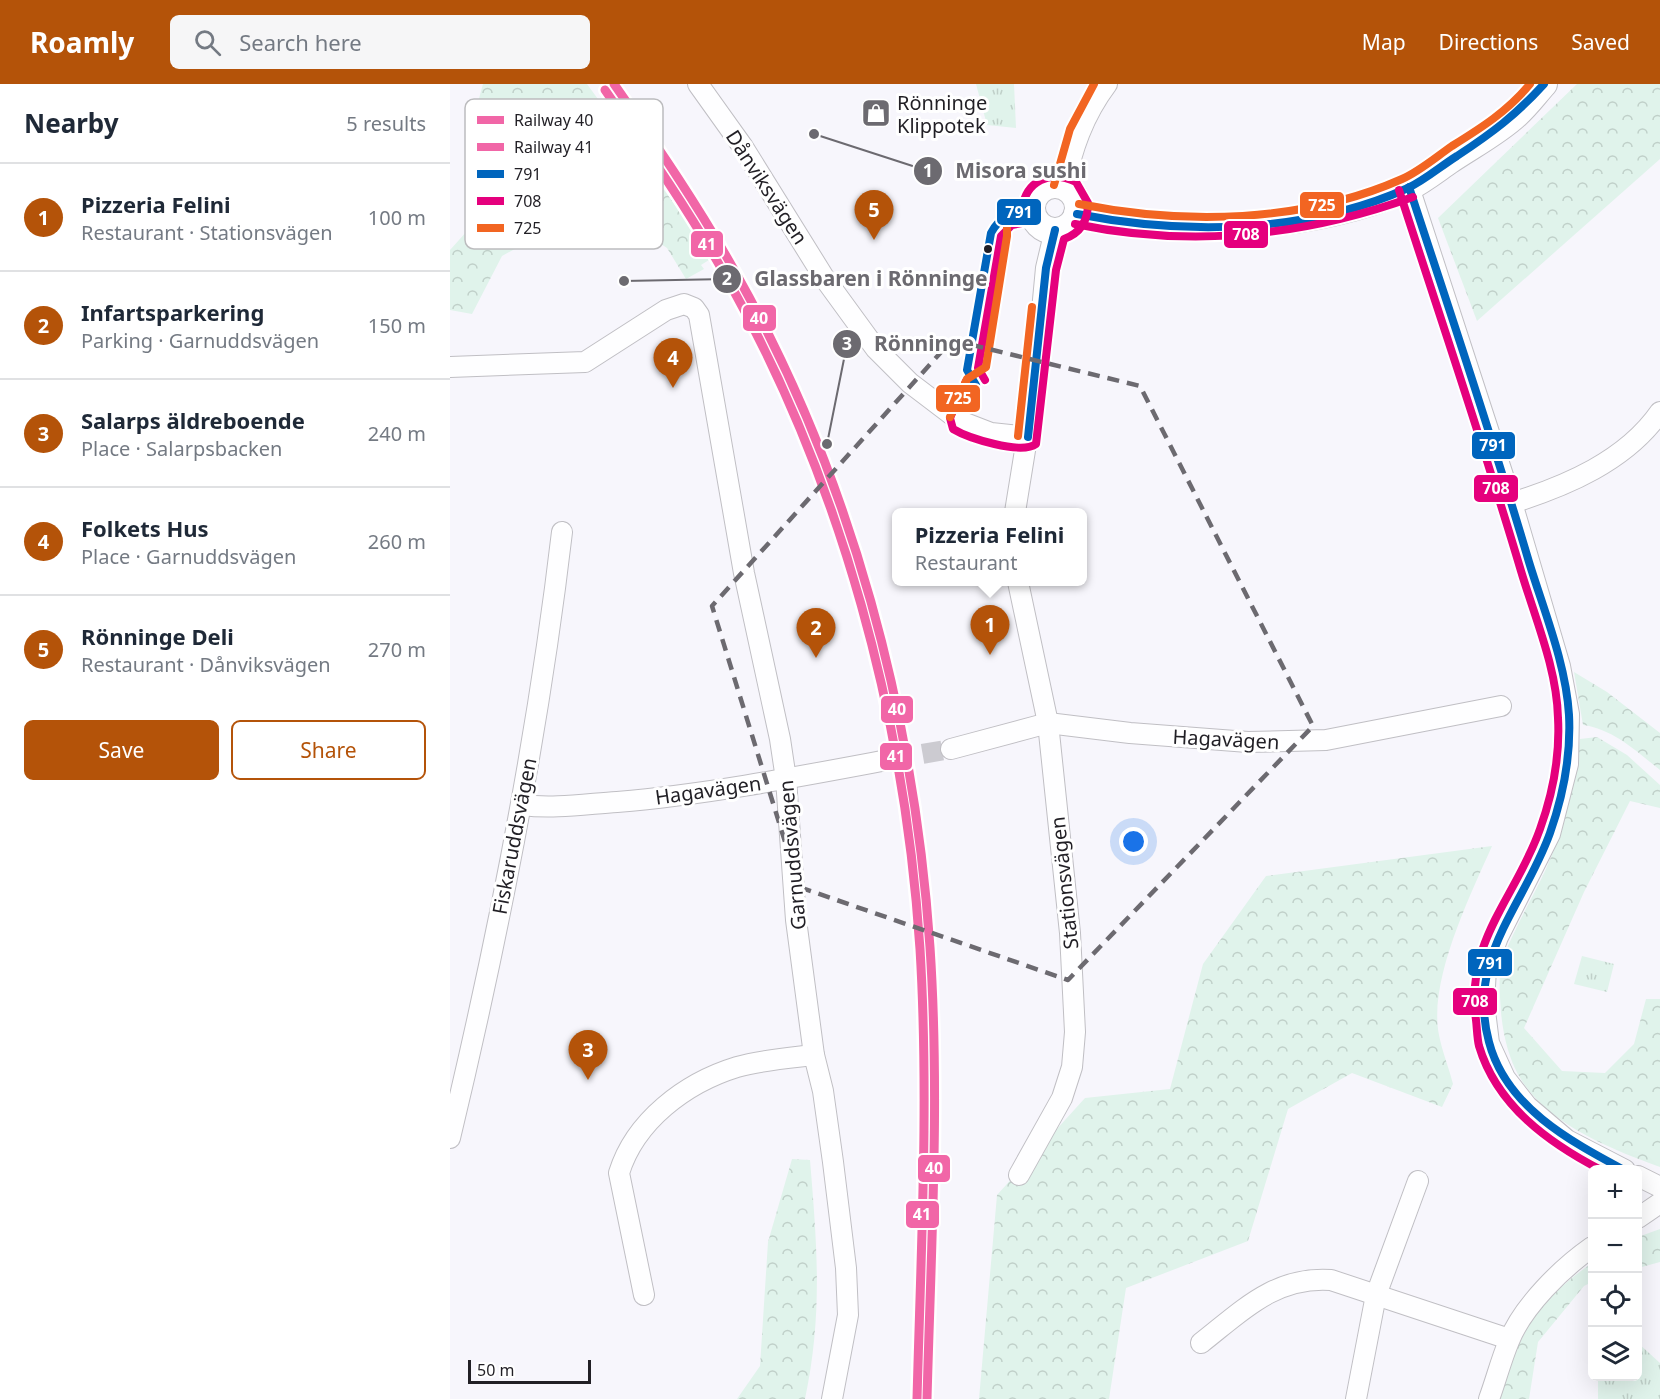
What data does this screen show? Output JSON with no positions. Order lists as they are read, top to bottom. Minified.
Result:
{"streets":{"street":["Dånviksvägen","Hagavägen","Fiskaruddsvägen","Garnuddsvägen","Stationsvägen"]},"crossings":[["Hagavägen","Fiskaruddsvägen"],["Hagavägen","Garnuddsvägen"],["Hagavägen","Stationsvägen"]],"places":{"shop":["Rönninge Klippotek"],"other":["Misora sushi","Glassbaren i Rönninge","Rönninge"]},"lines":["rail line 40","transit line 791","transit line 725","rail line 41","transit line 708"],"legend":["Railway 40","Railway 41","791","708","725"],"scale_bar":"50 m","page":{"header":"Roamly","search":"Search here","nav":["Map","Directions","Saved"],"heading":["Nearby","5 results"],"list":[{"mark":"1","name":"Pizzeria Felini","note":"Restaurant · Stationsvägen","value":"100 m"},{"mark":"2","name":"Infartsparkering","note":"Parking · Garnuddsvägen","value":"150 m"},{"mark":"3","name":"Salarps äldreboende","note":"Place · Salarpsbacken","value":"240 m"},{"mark":"4","name":"Folkets Hus","note":"Place · Garnuddsvägen","value":"260 m"},{"mark":"5","name":"Rönninge Deli","note":"Restaurant · Dånviksvägen","value":"270 m"}],"pins":["5","4","1","2","3"],"popup":["Pizzeria Felini","Restaurant"],"buttons":["Save","Share"],"map_buttons":["+","−"],"scale":"50 m"}}
